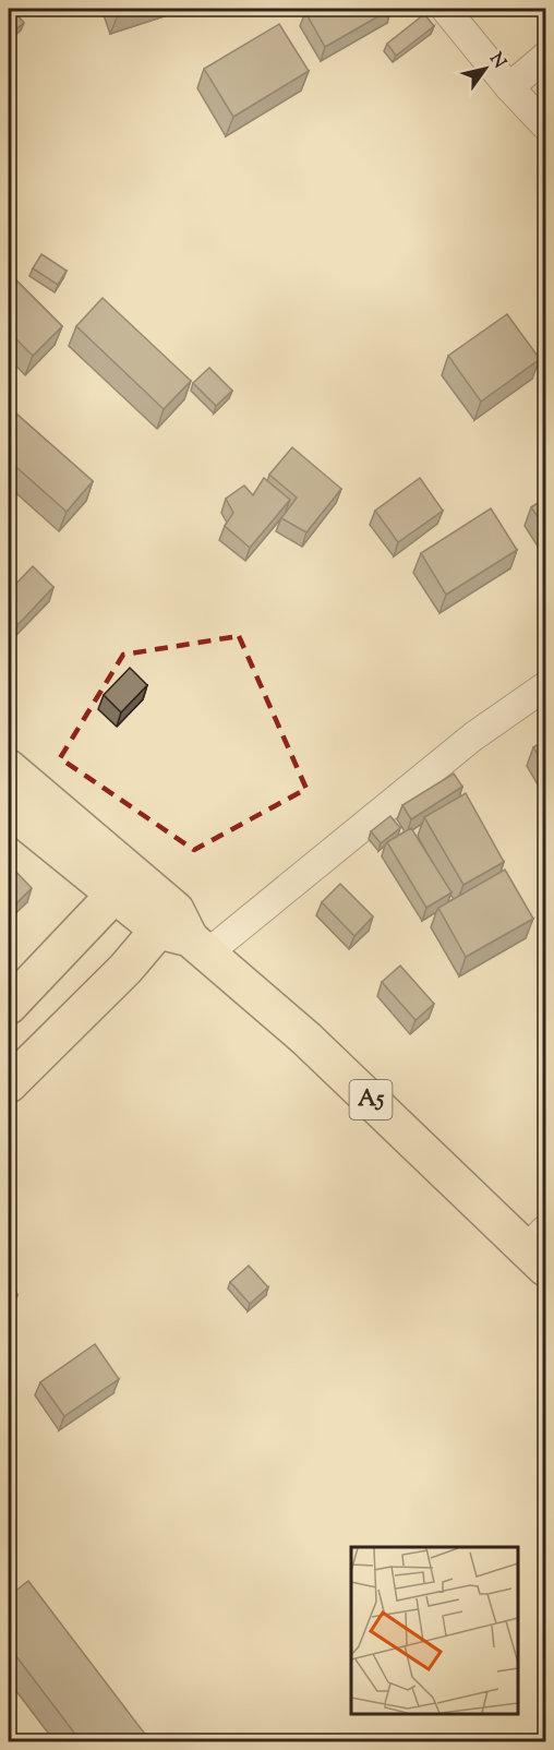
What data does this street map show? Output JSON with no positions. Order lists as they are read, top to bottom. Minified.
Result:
{"streets":{"highway":["A5"]},"north":"top right"}
